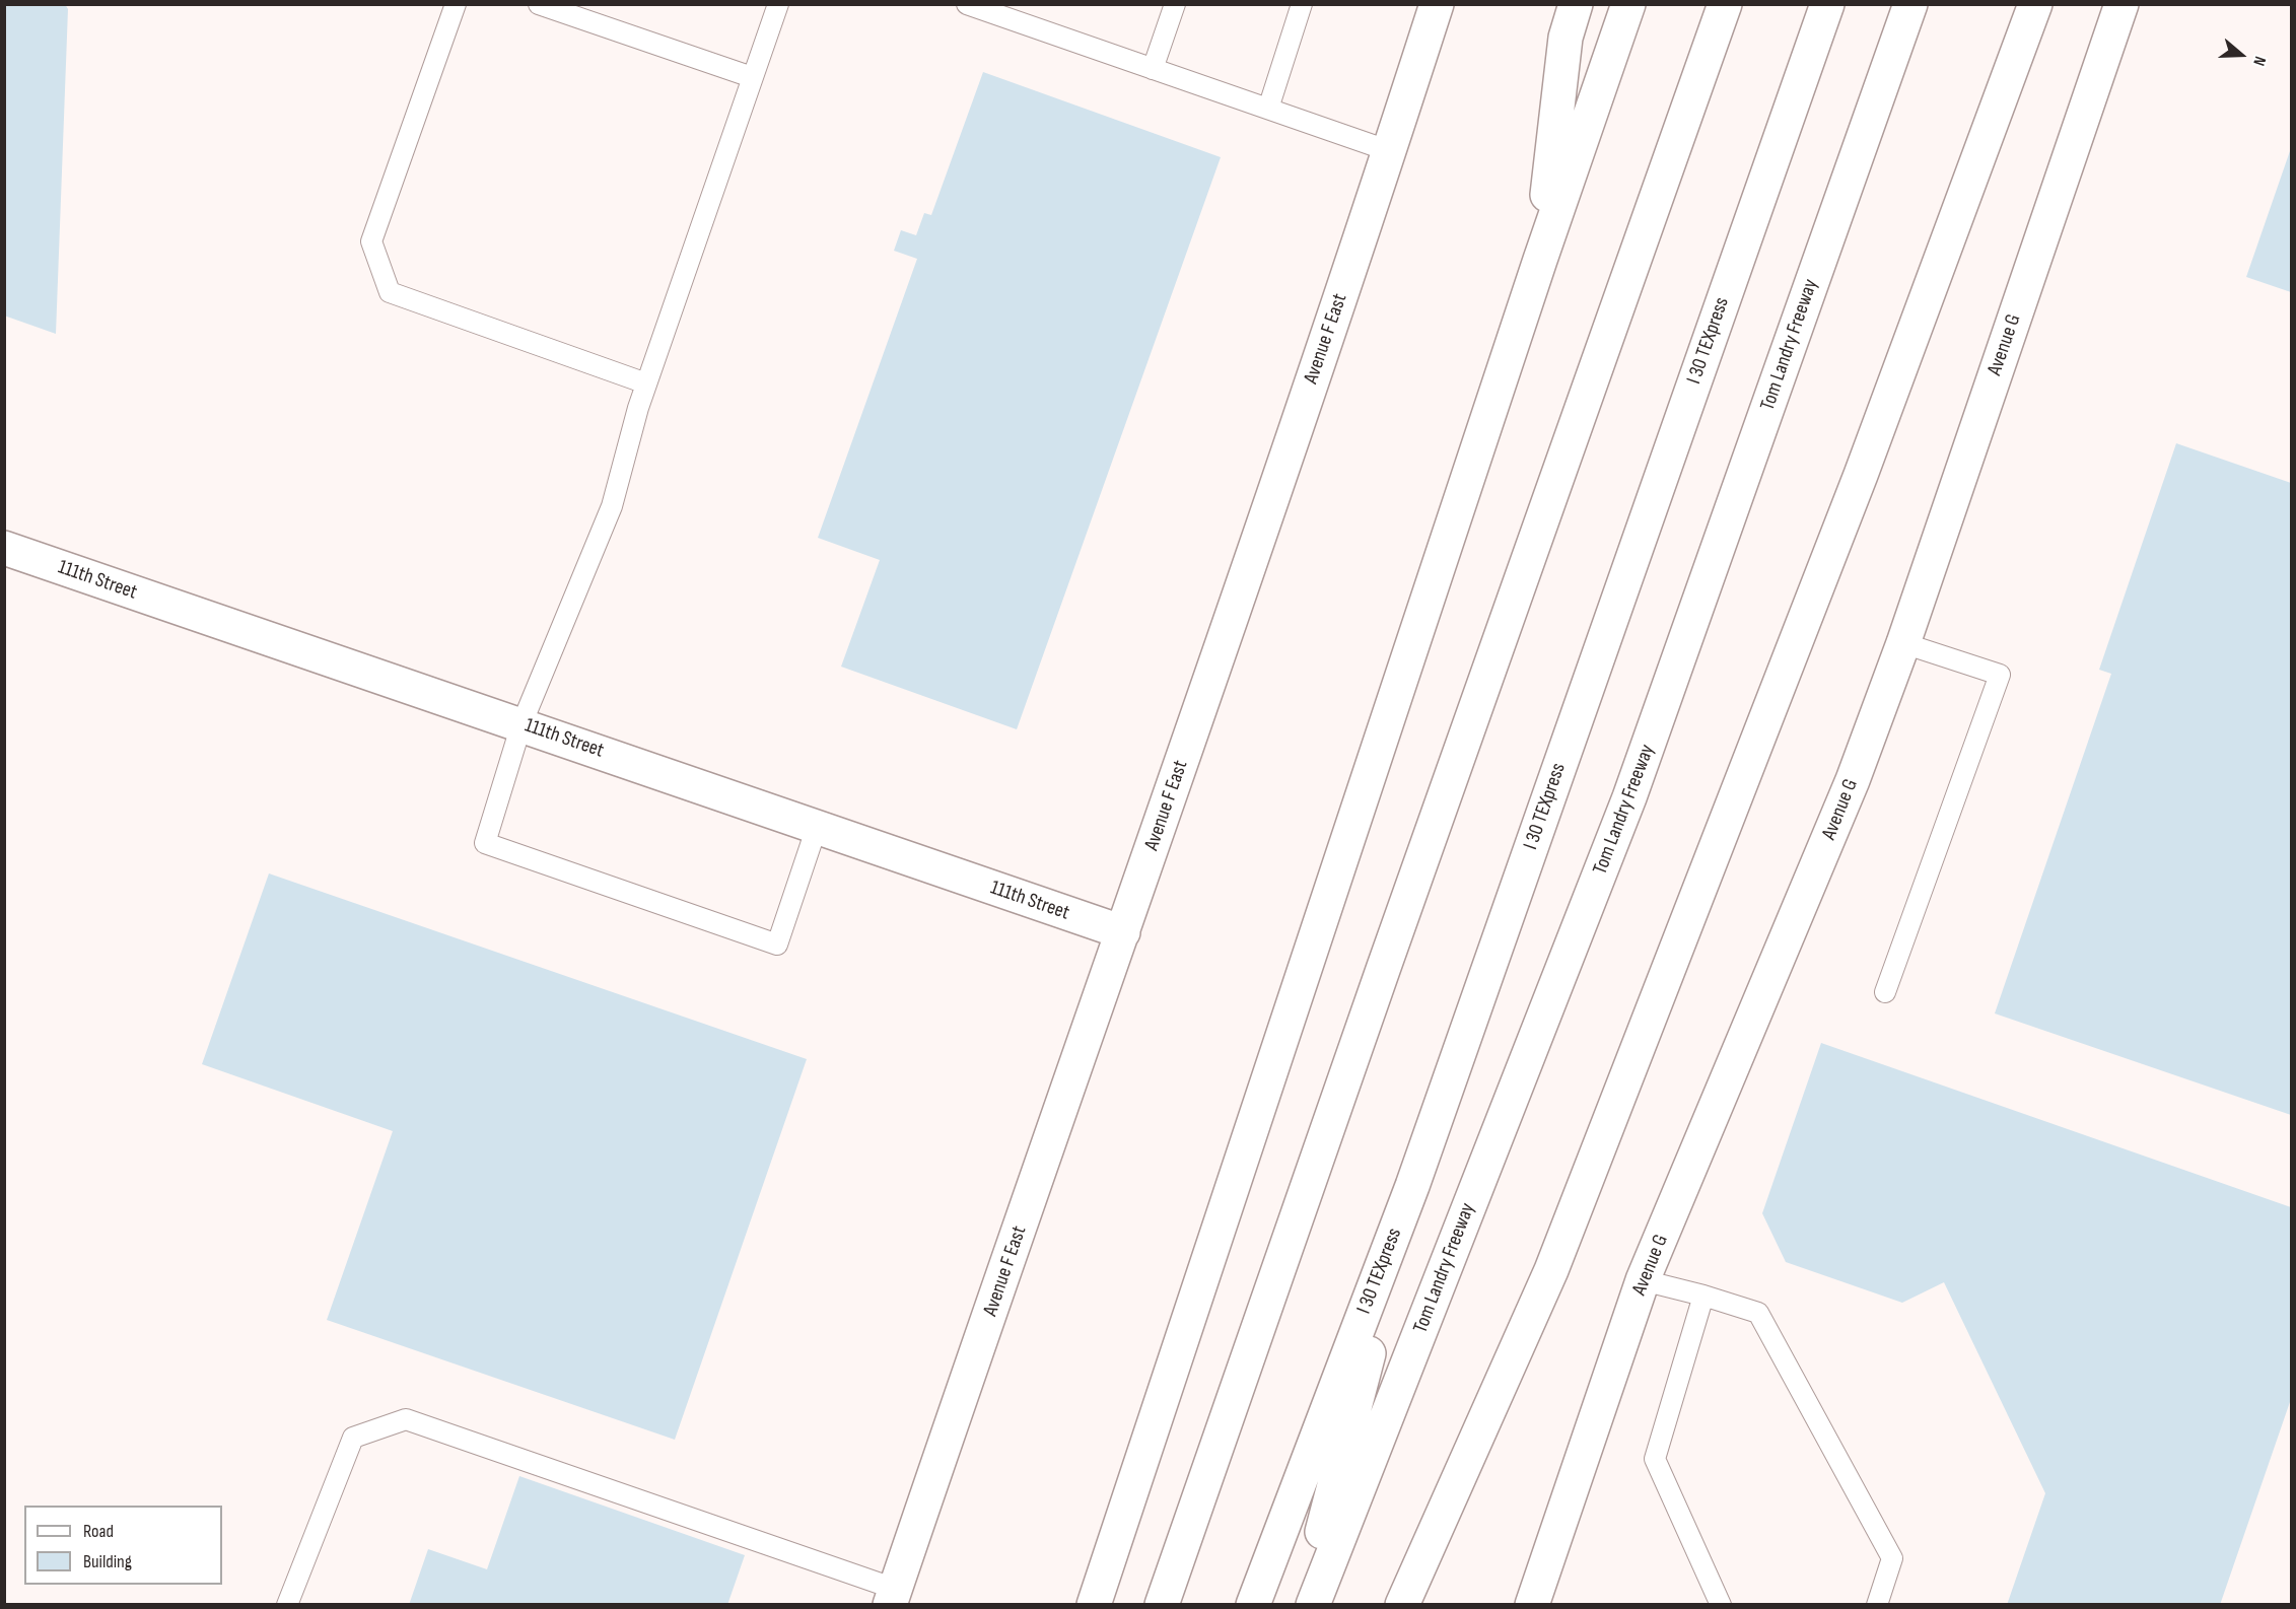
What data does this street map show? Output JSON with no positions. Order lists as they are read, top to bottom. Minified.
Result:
{"streets":{"main road":["Avenue F East","I 30 TEXpress","Tom Landry Freeway","Avenue G","111th Street"]},"crossings":[["Avenue F East","111th Street"]],"legend":["Road","Building"],"north":"right"}
